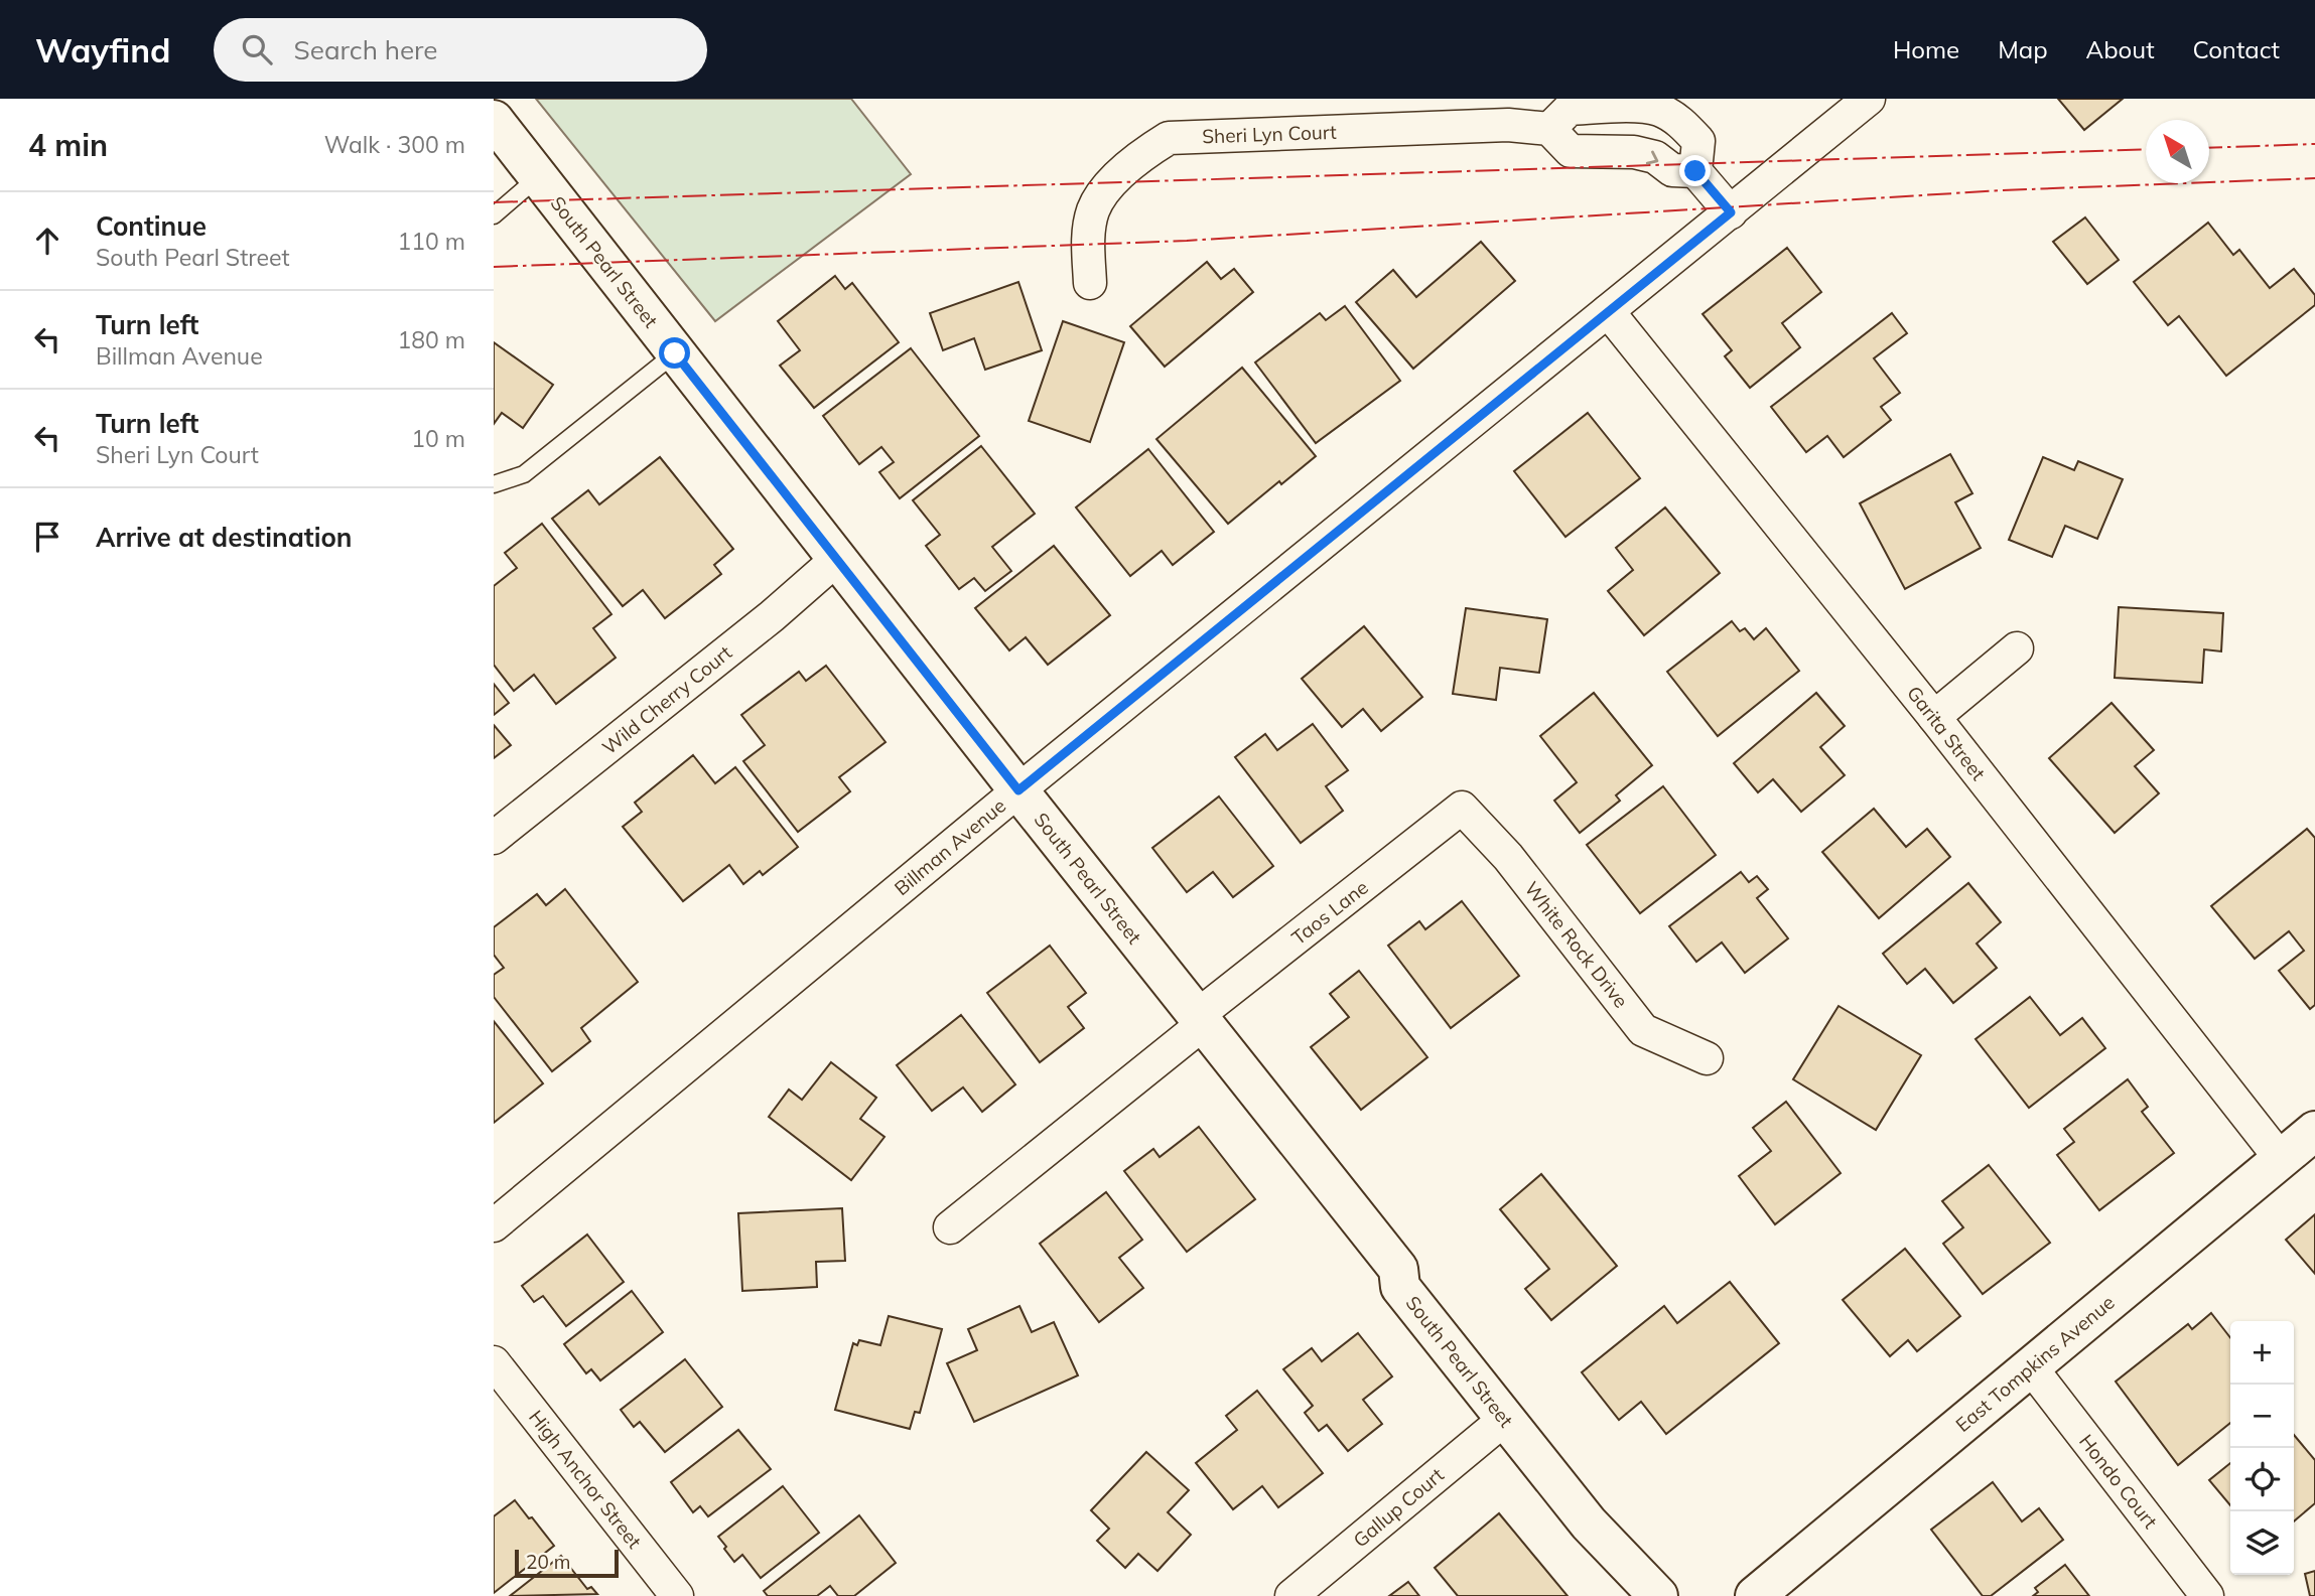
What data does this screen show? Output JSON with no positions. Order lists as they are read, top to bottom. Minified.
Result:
{"streets":{"street":["Sheri Lyn Court","South Pearl Street","Wild Cherry Court","Garita Street","Billman Avenue","Taos Lane","White Rock Drive","East Tompkins Avenue","High Anchor Street","Hondo Court","Gallup Court"]},"crossings":[["South Pearl Street","Wild Cherry Court"],["South Pearl Street","Billman Avenue"],["South Pearl Street","Taos Lane"],["South Pearl Street","Gallup Court"],["Garita Street","Billman Avenue"],["Garita Street","East Tompkins Avenue"],["Taos Lane","White Rock Drive"],["East Tompkins Avenue","Hondo Court"]],"scale_bar":"20 m","north":"top left","page":{"header":"Wayfind","search":"Search here","nav":["Home","Map","About","Contact"],"heading":["4 min","Walk · 300 m"],"list":[["Continue","South Pearl Street","110 m"],["Turn left","Billman Avenue","180 m"],["Turn left","Sheri Lyn Court","10 m"],"Arrive at destination"],"map_buttons":["+","−"],"scale":"20 m"}}
